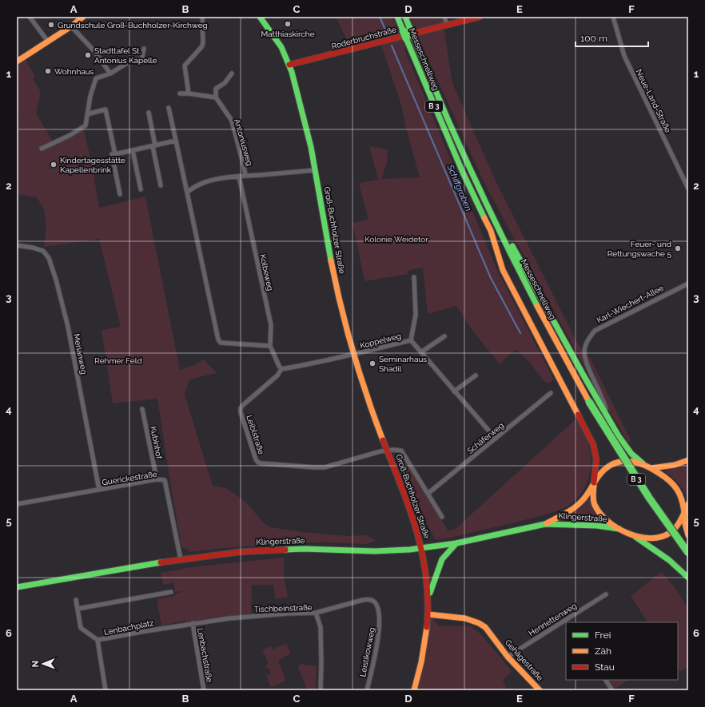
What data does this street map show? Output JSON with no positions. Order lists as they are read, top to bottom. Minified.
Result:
{"streets":{"main road":["Roderbruchstraße","Messeschnellweg","B 3","Groß-Buchholzer Straße","Klingerstraße","Gehägestraße"],"street":["Neue-Land-Straße","Antoniusweg","Kolbeweg","Karl-Wiechert-Allee","Koppelweg","Merianweg","Leiblstraße","Schäferweg","Kubinhof","Guerickestraße","Tischbeinstraße","Henriettenweg","Lenbachplatz","Leistikowweg","Lenbachstraße"]},"crossings":[["Roderbruchstraße","Groß-Buchholzer Straße"],["Groß-Buchholzer Straße","Koppelweg"],["Groß-Buchholzer Straße","Leiblstraße"],["Groß-Buchholzer Straße","Schäferweg"],["Groß-Buchholzer Straße","Klingerstraße"],["Groß-Buchholzer Straße","Gehägestraße"],["Kolbeweg","Leiblstraße"],["Koppelweg","Schäferweg"],["Merianweg","Guerickestraße"],["Kubinhof","Guerickestraße"],["Guerickestraße","Klingerstraße"],["Tischbeinstraße","Lenbachplatz"],["Tischbeinstraße","Leistikowweg"],["Tischbeinstraße","Lenbachstraße"],["Henriettenweg","Gehägestraße"],["Lenbachplatz","Lenbachstraße"]],"water":["Schiffgraben"],"parks":["Kolonie Weidetor","Rehmer Feld"],"places":["Matthiaskirche","Grundschule Groß-Buchholzer-Kirchweg","Stadttafel St. Antonius Kapelle","Wohnhaus","Kindertagesstätte Kapellenbrink","Feuer- und Rettungswache 5","Seminarhaus Shadil"],"legend":["Frei","Zäh","Stau"],"scale_bar":"100 m","north":"left","grid":{"columns":["A","B","C","D","E","F"],"rows":["1","2","3","4","5","6"]}}
